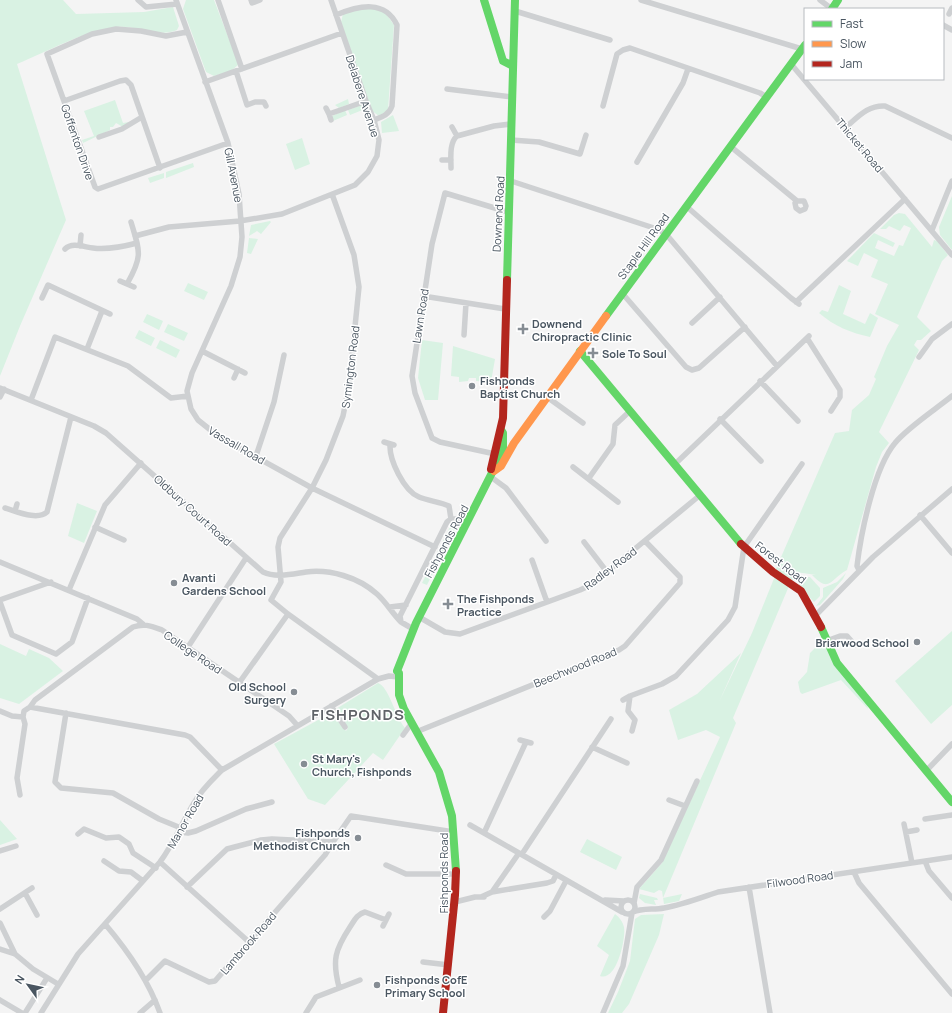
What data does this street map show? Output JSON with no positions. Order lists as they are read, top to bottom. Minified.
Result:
{"streets":{"main road":["Downend Road","Staple Hill Road","Fishponds Road","Forest Road"],"street":["Delabere Avenue","Goffenton Drive","Thicket Road","Gill Avenue","Lawn Road","Symington Road","Vassall Road","Oldbury Court Road","Radley Road","College Road","Beechwood Road","Manor Road","Filwood Road","Lambrook Road"]},"crossings":[["Delabere Avenue","Gill Avenue"],["Delabere Avenue","Symington Road"],["Goffenton Drive","Gill Avenue"],["Thicket Road","Staple Hill Road"],["Gill Avenue","Vassall Road"],["Downend Road","Staple Hill Road"],["Downend Road","Lawn Road"],["Downend Road","Fishponds Road"],["Staple Hill Road","Fishponds Road"],["Staple Hill Road","Forest Road"],["Lawn Road","Fishponds Road"],["Symington Road","Vassall Road"],["Symington Road","Oldbury Court Road"],["Fishponds Road","Radley Road"],["Fishponds Road","Beechwood Road"],["Fishponds Road","Manor Road"],["Fishponds Road","Lambrook Road"],["Forest Road","Radley Road"],["Radley Road","Beechwood Road"],["College Road","Manor Road"]],"districts":["FISHPONDS"],"places":{"health":["Downend Chiropractic Clinic","Sole To Soul","The Fishponds Practice"],"other":["Fishponds Baptist Church","Avanti Gardens School","Briarwood School","Old School Surgery","St Mary's Church, Fishponds","Fishponds Methodist Church","Fishponds CofE Primary School"]},"legend":["Fast","Slow","Jam"],"north":"top left"}
